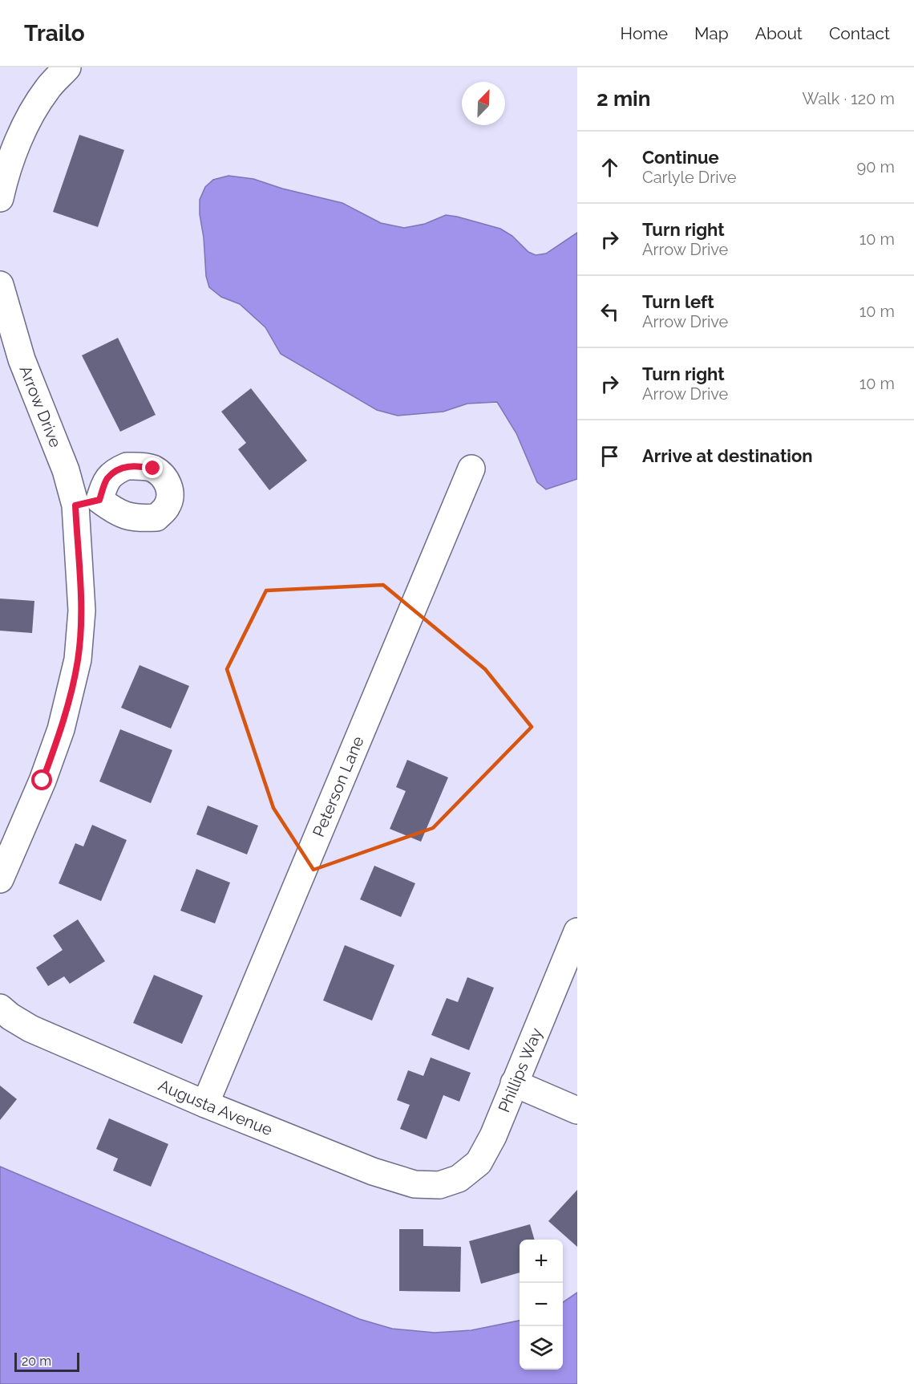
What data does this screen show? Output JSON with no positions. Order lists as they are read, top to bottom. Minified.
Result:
{"streets":{"street":["Arrow Drive","Peterson Lane","Phillips Way","Augusta Avenue"]},"crossings":[["Peterson Lane","Augusta Avenue"],["Phillips Way","Augusta Avenue"]],"scale_bar":"20 m","north":"top right","page":{"header":"Trailo","nav":["Home","Map","About","Contact"],"heading":["2 min","Walk · 120 m"],"list":[["Continue","Carlyle Drive","90 m"],["Turn right","Arrow Drive","10 m"],["Turn left","Arrow Drive","10 m"],["Turn right","Arrow Drive","10 m"],"Arrive at destination"],"map_buttons":["+","−"],"scale":"20 m"}}
